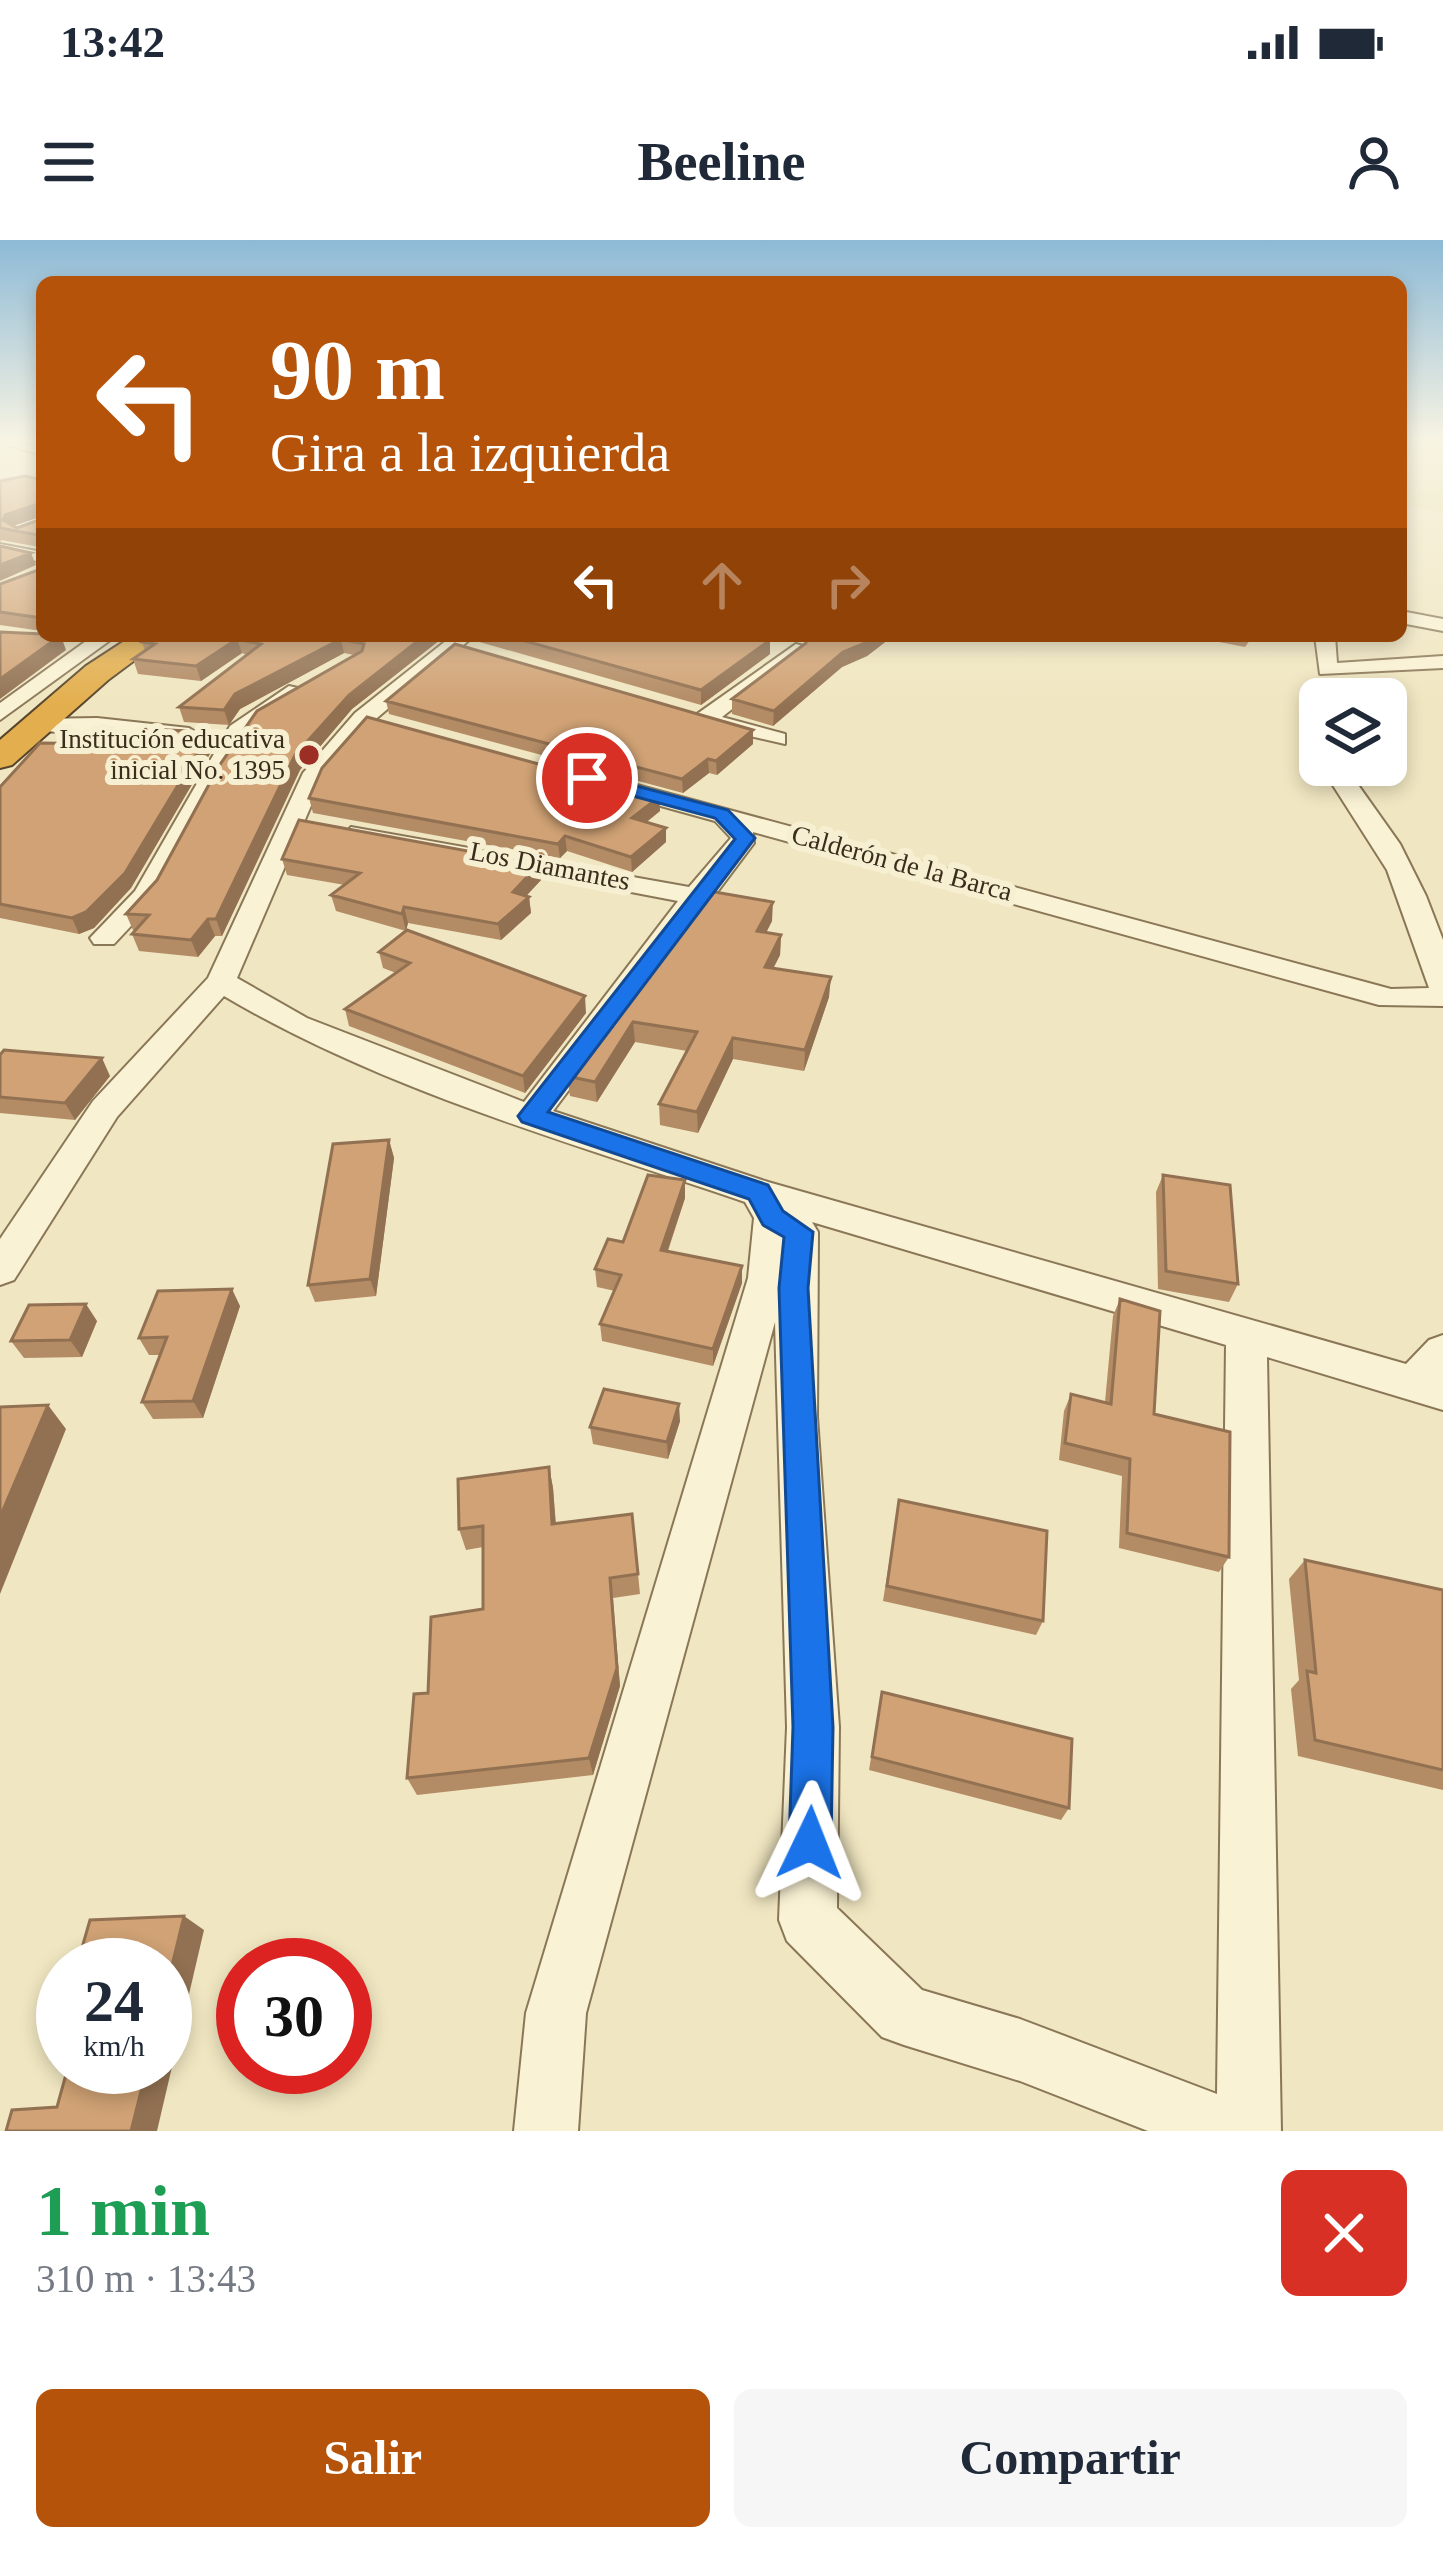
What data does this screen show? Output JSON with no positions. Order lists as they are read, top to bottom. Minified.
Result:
{"streets":{"street":["Calderón de la Barca","Los Diamantes"]},"places":["Institución educativa inicial No. 1395"],"page":{"status":"13:42","header":"Beeline","turn":["90 m","Gira a la izquierda"],"speed":"24 km/h","limit":"30","heading":["1 min","310 m · 13:43"],"buttons":["Salir","Compartir"]}}
